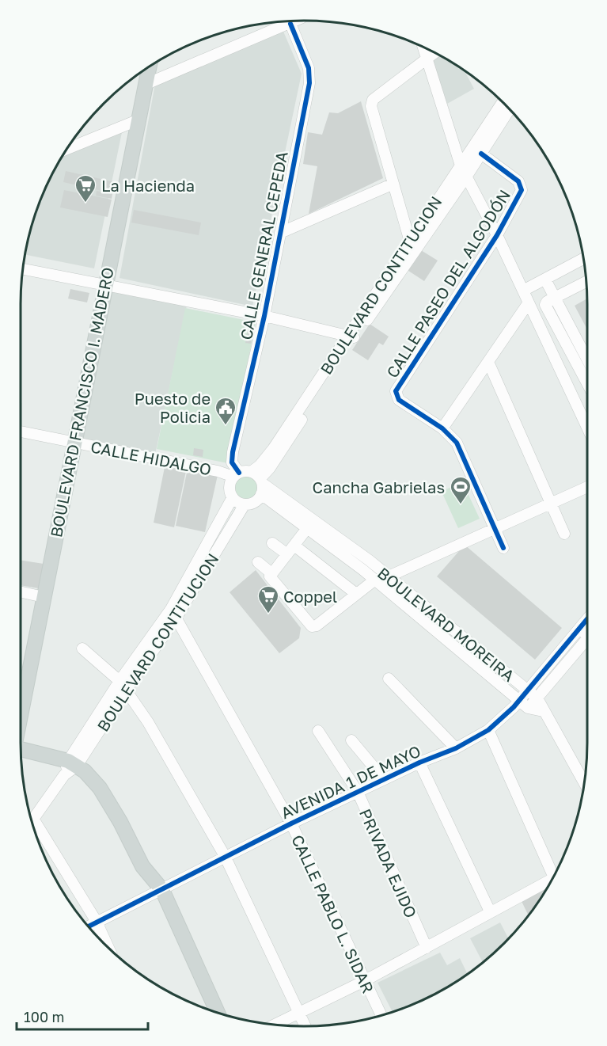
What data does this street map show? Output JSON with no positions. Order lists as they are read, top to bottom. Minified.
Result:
{"streets":{"main road":["BOULEVARD FRANCISCO I. MADERO"],"street":["CALLE GENERAL CEPEDA","CALLE PASEO DEL ALGODÓN","BOULEVARD CONTITUCION","CALLE HIDALGO","BOULEVARD MOREIRA","AVENIDA 1 DE MAYO","PRIVADA EJIDO","CALLE PABLO L. SIDAR"]},"crossings":[["CALLE GENERAL CEPEDA","BOULEVARD CONTITUCION"],["CALLE GENERAL CEPEDA","CALLE HIDALGO"],["CALLE GENERAL CEPEDA","BOULEVARD MOREIRA"],["CALLE PASEO DEL ALGODÓN","BOULEVARD CONTITUCION"],["BOULEVARD CONTITUCION","CALLE HIDALGO"],["BOULEVARD CONTITUCION","BOULEVARD MOREIRA"],["BOULEVARD CONTITUCION","CALLE PABLO L. SIDAR"],["BOULEVARD FRANCISCO I. MADERO","CALLE HIDALGO"],["CALLE HIDALGO","BOULEVARD MOREIRA"],["BOULEVARD MOREIRA","AVENIDA 1 DE MAYO"],["AVENIDA 1 DE MAYO","PRIVADA EJIDO"],["AVENIDA 1 DE MAYO","CALLE PABLO L. SIDAR"]],"places":{"supermarket":["La Hacienda","Coppel"],"public building":["Puesto de Policia"],"sports":["Cancha Gabrielas"]},"scale_bar":"100 m"}
